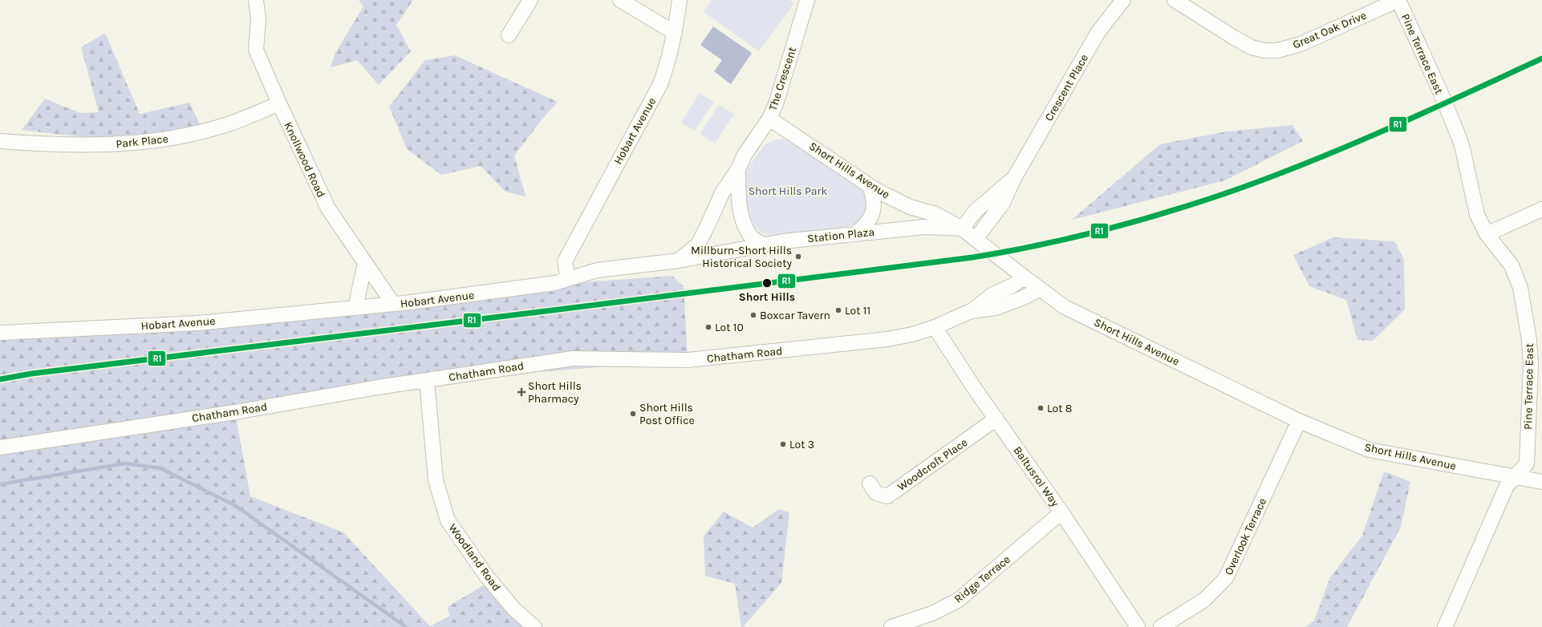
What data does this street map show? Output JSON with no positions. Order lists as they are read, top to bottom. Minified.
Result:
{"streets":{"street":["Great Oak Drive","Pine Terrace East","The Crescent","Crescent Place","Hobart Avenue","Park Place","Knollwood Road","Short Hills Avenue","Station Plaza","Chatham Road","Woodcroft Place","Baltusrol Way","Overlook Terrace","Woodland Road","Ridge Terrace"]},"crossings":[["Great Oak Drive","Pine Terrace East"],["Pine Terrace East","Short Hills Avenue"],["The Crescent","Short Hills Avenue"],["The Crescent","Station Plaza"],["Crescent Place","Short Hills Avenue"],["Crescent Place","Station Plaza"],["Hobart Avenue","Knollwood Road"],["Hobart Avenue","Station Plaza"],["Park Place","Knollwood Road"],["Short Hills Avenue","Station Plaza"],["Short Hills Avenue","Chatham Road"],["Short Hills Avenue","Overlook Terrace"],["Chatham Road","Baltusrol Way"],["Chatham Road","Woodland Road"],["Woodcroft Place","Baltusrol Way"],["Baltusrol Way","Ridge Terrace"]],"parks":["Short Hills Park"],"places":{"other":["Millburn-Short Hills Historical Society","Short Hills","Lot 11","Boxcar Tavern","Lot 10","Lot 8","Short Hills Post Office","Lot 3"],"health":["Short Hills Pharmacy"]},"lines":["transit line R1"]}
